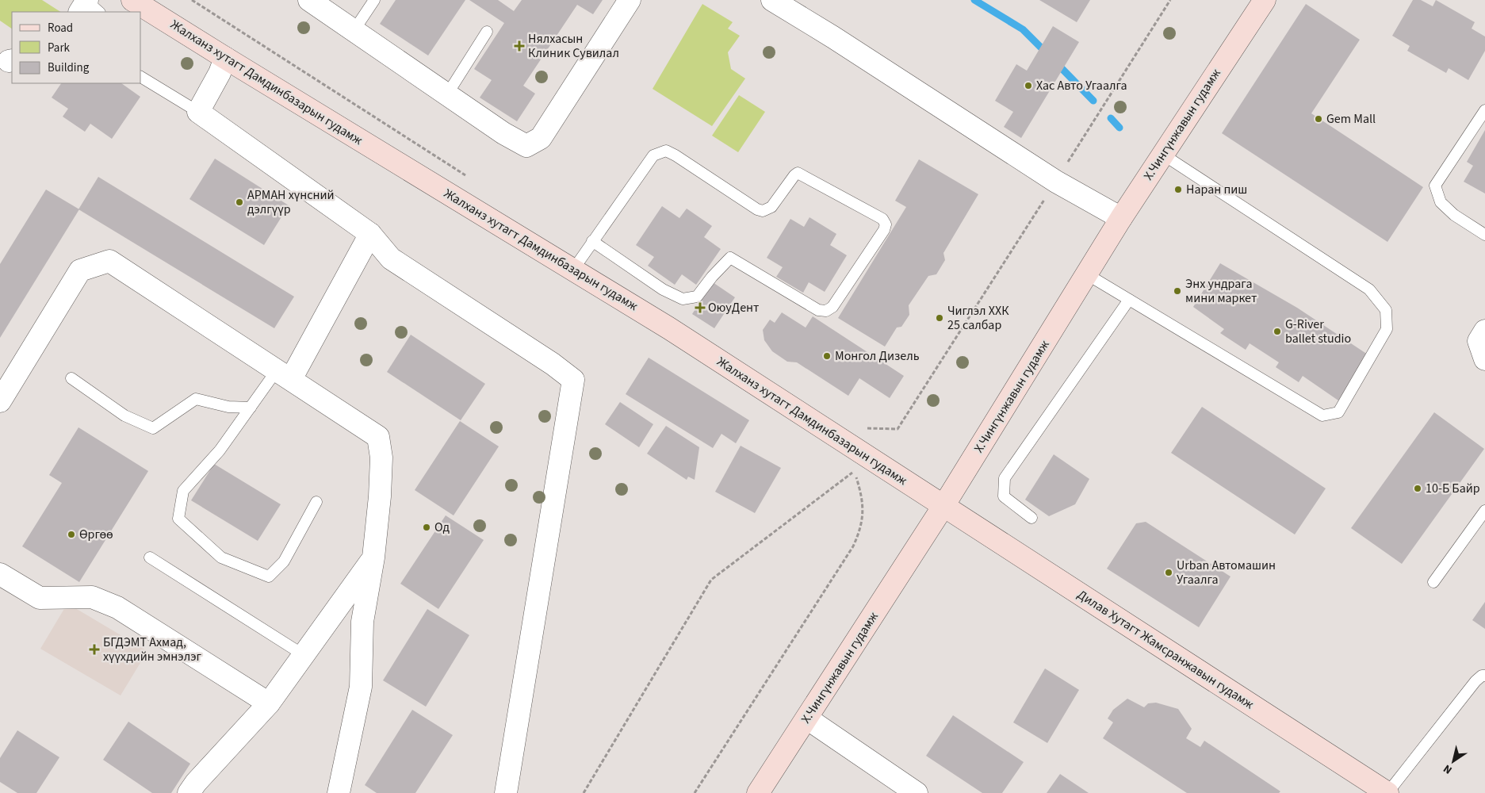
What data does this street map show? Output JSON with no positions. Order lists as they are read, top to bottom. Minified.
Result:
{"streets":{"main road":["Жалханз хутагт Дамдинбазарын гудамж","Х.Чингүнжавын гудамж","Дилав Хутагт Жамсранжавын гудамж"]},"crossings":[["Жалханз хутагт Дамдинбазарын гудамж","Х.Чингүнжавын гудамж"],["Жалханз хутагт Дамдинбазарын гудамж","Дилав Хутагт Жамсранжавын гудамж"],["Х.Чингүнжавын гудамж","Дилав Хутагт Жамсранжавын гудамж"]],"places":{"health":["Нялхасын Клиник Сувилал","ОюуДент","БГДЭМТ Ахмад, хүүхдийн эмнэлэг"],"other":["Хас Авто Угаалга","Gem Mall","Наран пиш","АРМАН хүнсний дэлгүүр","Энх ундрага мини маркет","Чиглэл ХХК 25 салбар","G-River ballet studio","Монгол Дизель","10-Б Байр","Од","Өргөө","Urban Автомашин Угаалга"]},"legend":["Road","Park","Building"],"north":"bottom left"}
